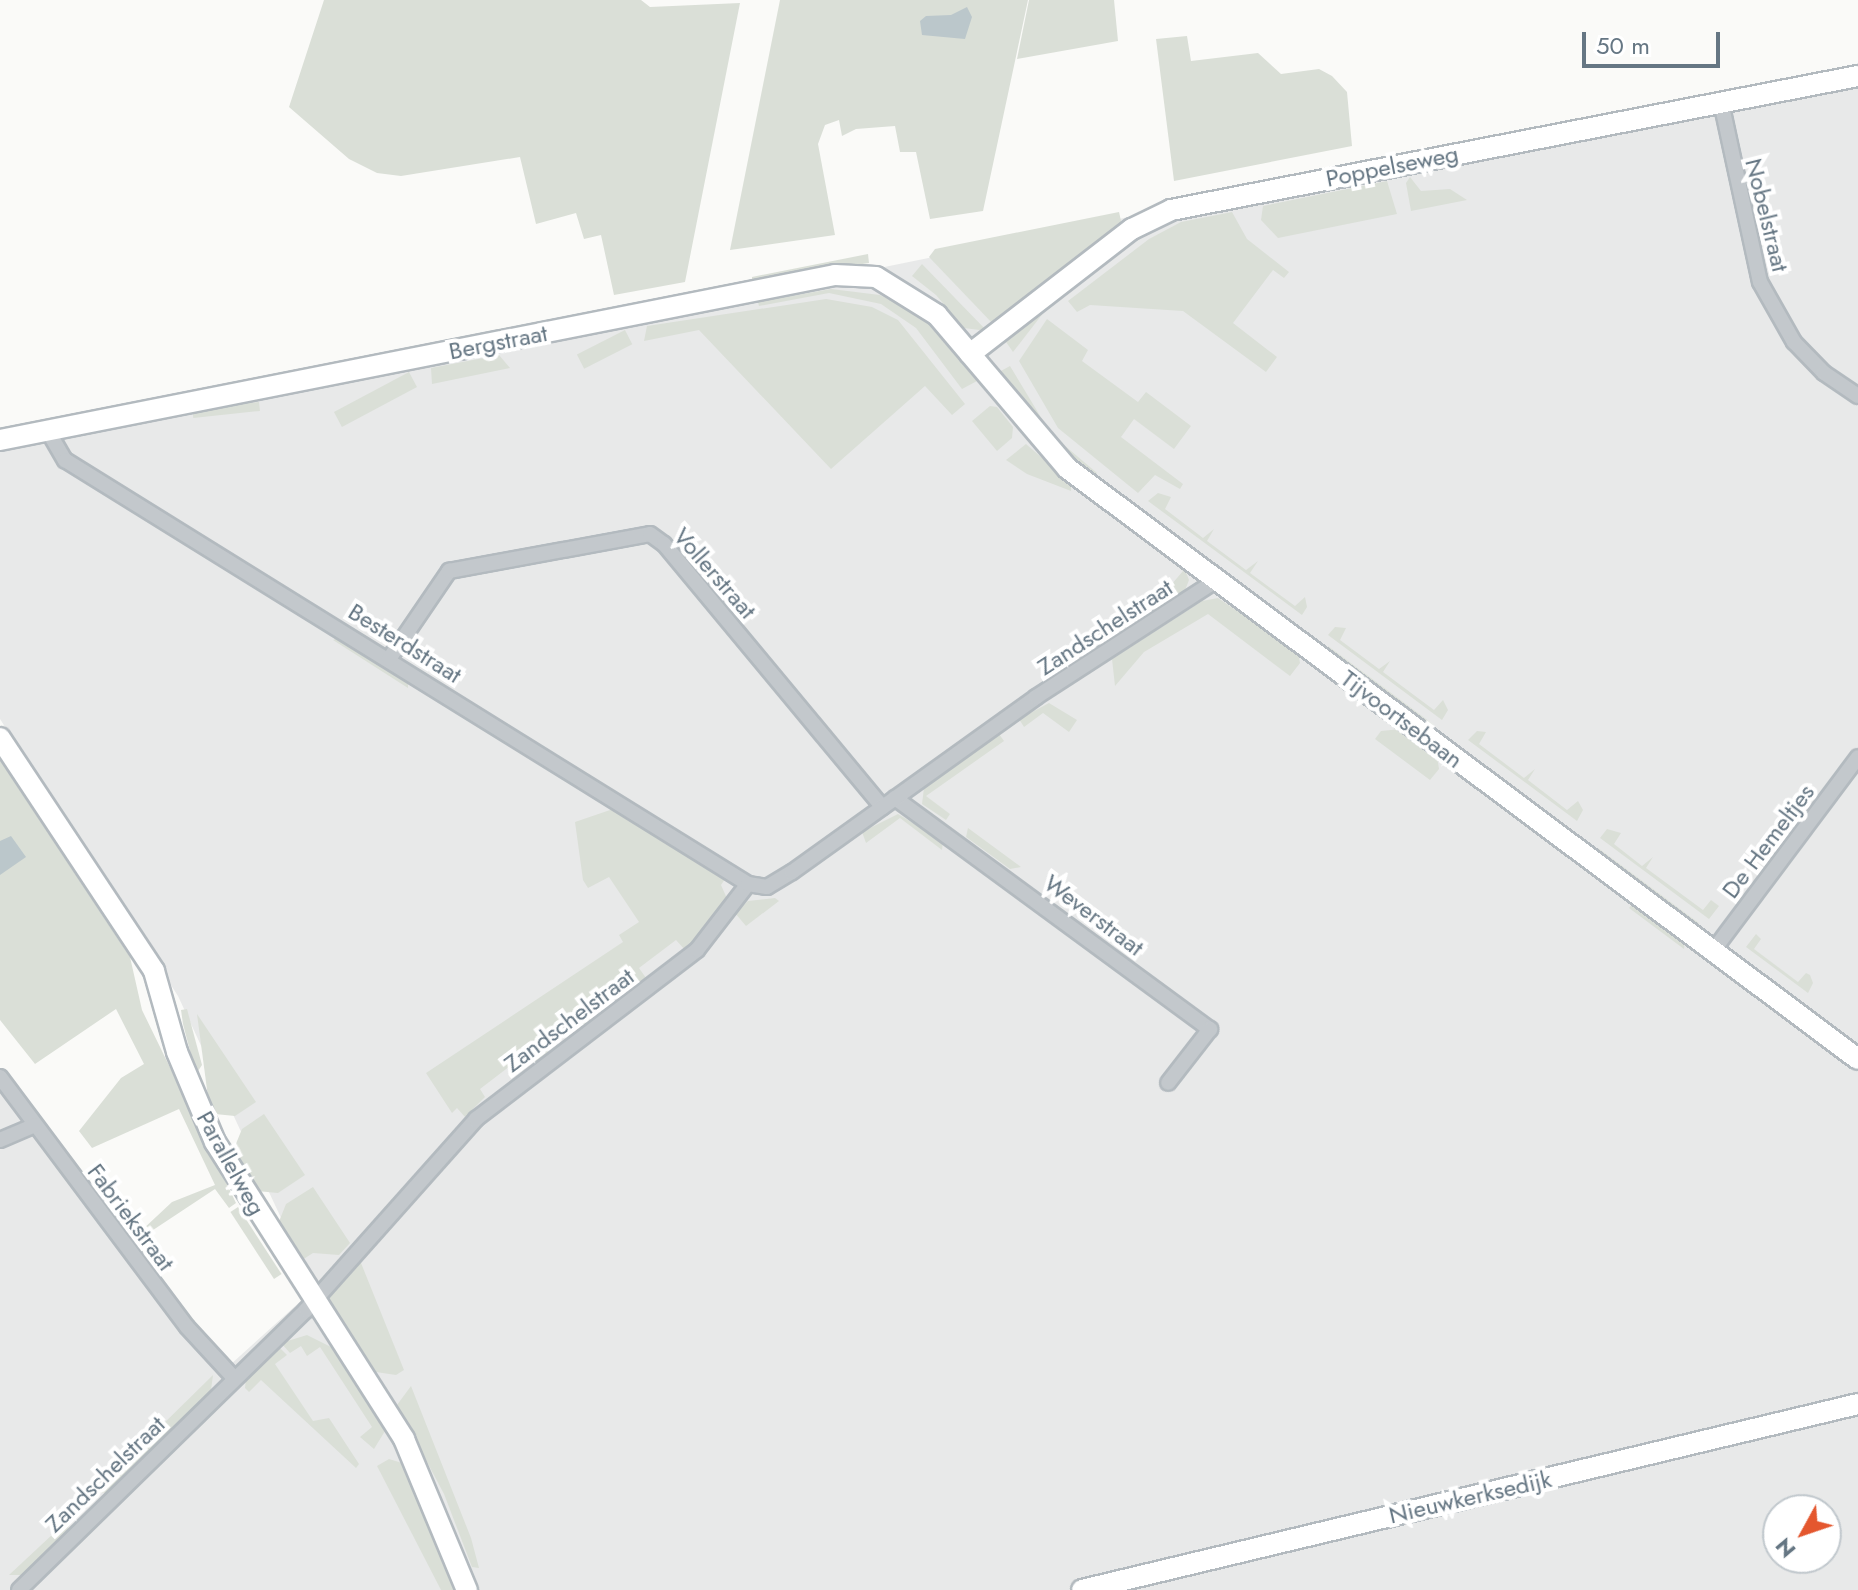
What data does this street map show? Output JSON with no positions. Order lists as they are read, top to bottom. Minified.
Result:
{"streets":{"street":["Poppelseweg","Nobelstraat","Bergstraat","Vollerstraat","Zandschelstraat","Besterdstraat","Tijvoortsebaan","De Hemeltjes","Weverstraat","Parallelweg","Fabriekstraat","Nieuwkerksedijk"]},"crossings":[["Poppelseweg","Nobelstraat"],["Poppelseweg","Bergstraat"],["Poppelseweg","Tijvoortsebaan"],["Bergstraat","Besterdstraat"],["Bergstraat","Tijvoortsebaan"],["Vollerstraat","Zandschelstraat"],["Vollerstraat","Besterdstraat"],["Zandschelstraat","Besterdstraat"],["Zandschelstraat","Tijvoortsebaan"],["Zandschelstraat","Weverstraat"],["Zandschelstraat","Parallelweg"],["Zandschelstraat","Fabriekstraat"],["Tijvoortsebaan","De Hemeltjes"]],"scale_bar":"50 m","north":"bottom left"}
